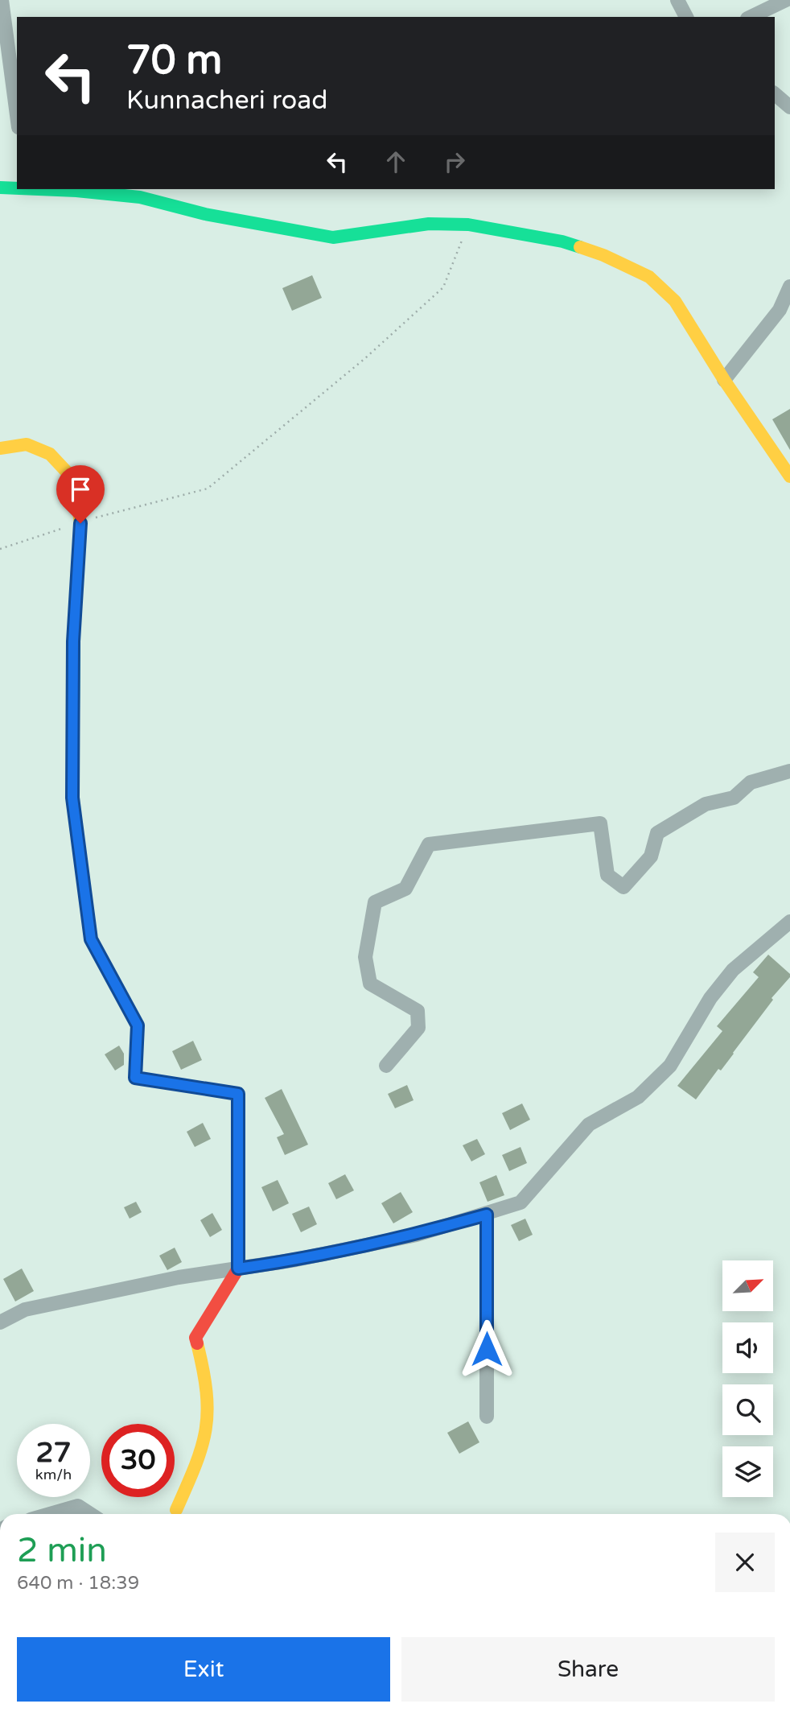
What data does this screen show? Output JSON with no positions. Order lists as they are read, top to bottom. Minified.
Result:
{"north":"top right","page":{"turn":["70 m","Kunnacheri road"],"speed":"27 km/h","limit":"30","heading":["2 min","640 m · 18:39"],"buttons":["Exit","Share"]}}
